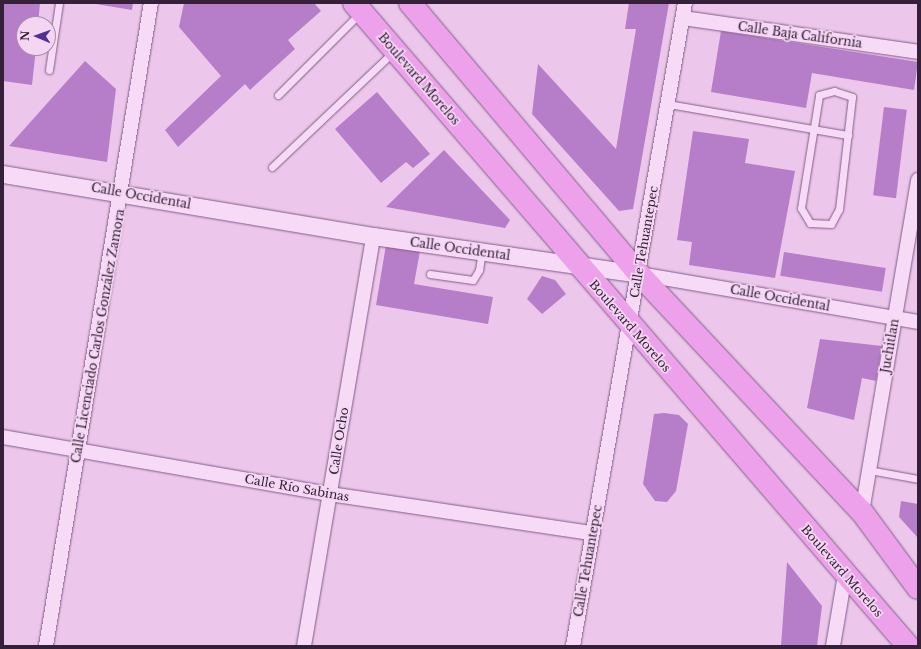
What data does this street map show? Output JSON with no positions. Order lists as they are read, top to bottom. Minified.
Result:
{"streets":{"main road":["Boulevard Morelos"],"street":["Calle Baja California","Calle Occidental","Calle Tehuantepec","Calle Licenciado Carlos González Zamora","Juchitlan","Calle Ocho","Calle Río Sabinas"]},"crossings":[["Calle Baja California","Calle Tehuantepec"],["Boulevard Morelos","Calle Occidental"],["Boulevard Morelos","Calle Tehuantepec"],["Calle Occidental","Calle Tehuantepec"],["Calle Occidental","Calle Licenciado Carlos González Zamora"],["Calle Occidental","Juchitlan"],["Calle Occidental","Calle Ocho"],["Calle Tehuantepec","Calle Río Sabinas"],["Calle Licenciado Carlos González Zamora","Calle Río Sabinas"],["Calle Ocho","Calle Río Sabinas"]],"north":"left"}
